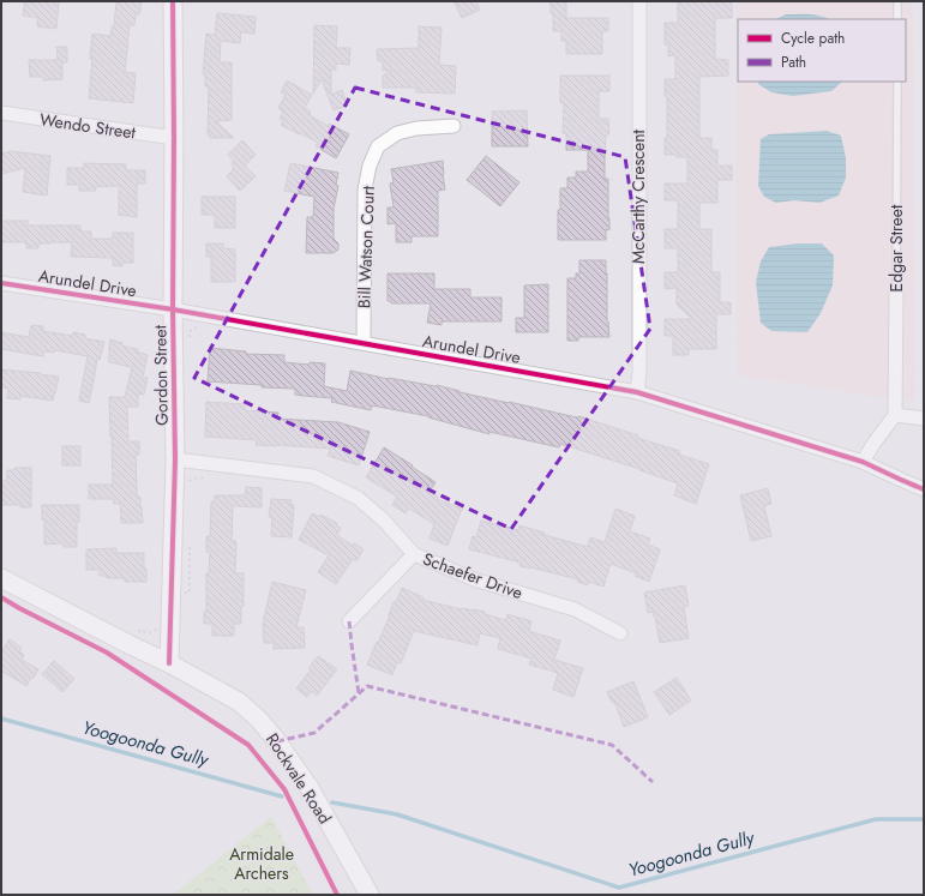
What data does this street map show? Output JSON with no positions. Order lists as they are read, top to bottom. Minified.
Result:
{"streets":{"street":["Wendo Street","McCarthy Crescent","Bill Watson Court","Edgar Street","Arundel Drive","Gordon Street","Schaefer Drive","Rockvale Road"]},"crossings":[["Wendo Street","Gordon Street"],["McCarthy Crescent","Arundel Drive"],["Bill Watson Court","Arundel Drive"],["Arundel Drive","Gordon Street"],["Gordon Street","Schaefer Drive"],["Gordon Street","Rockvale Road"]],"water":["Yoogoonda Gully"],"parks":["Armidale Archers"],"legend":["Cycle path","Path"]}
